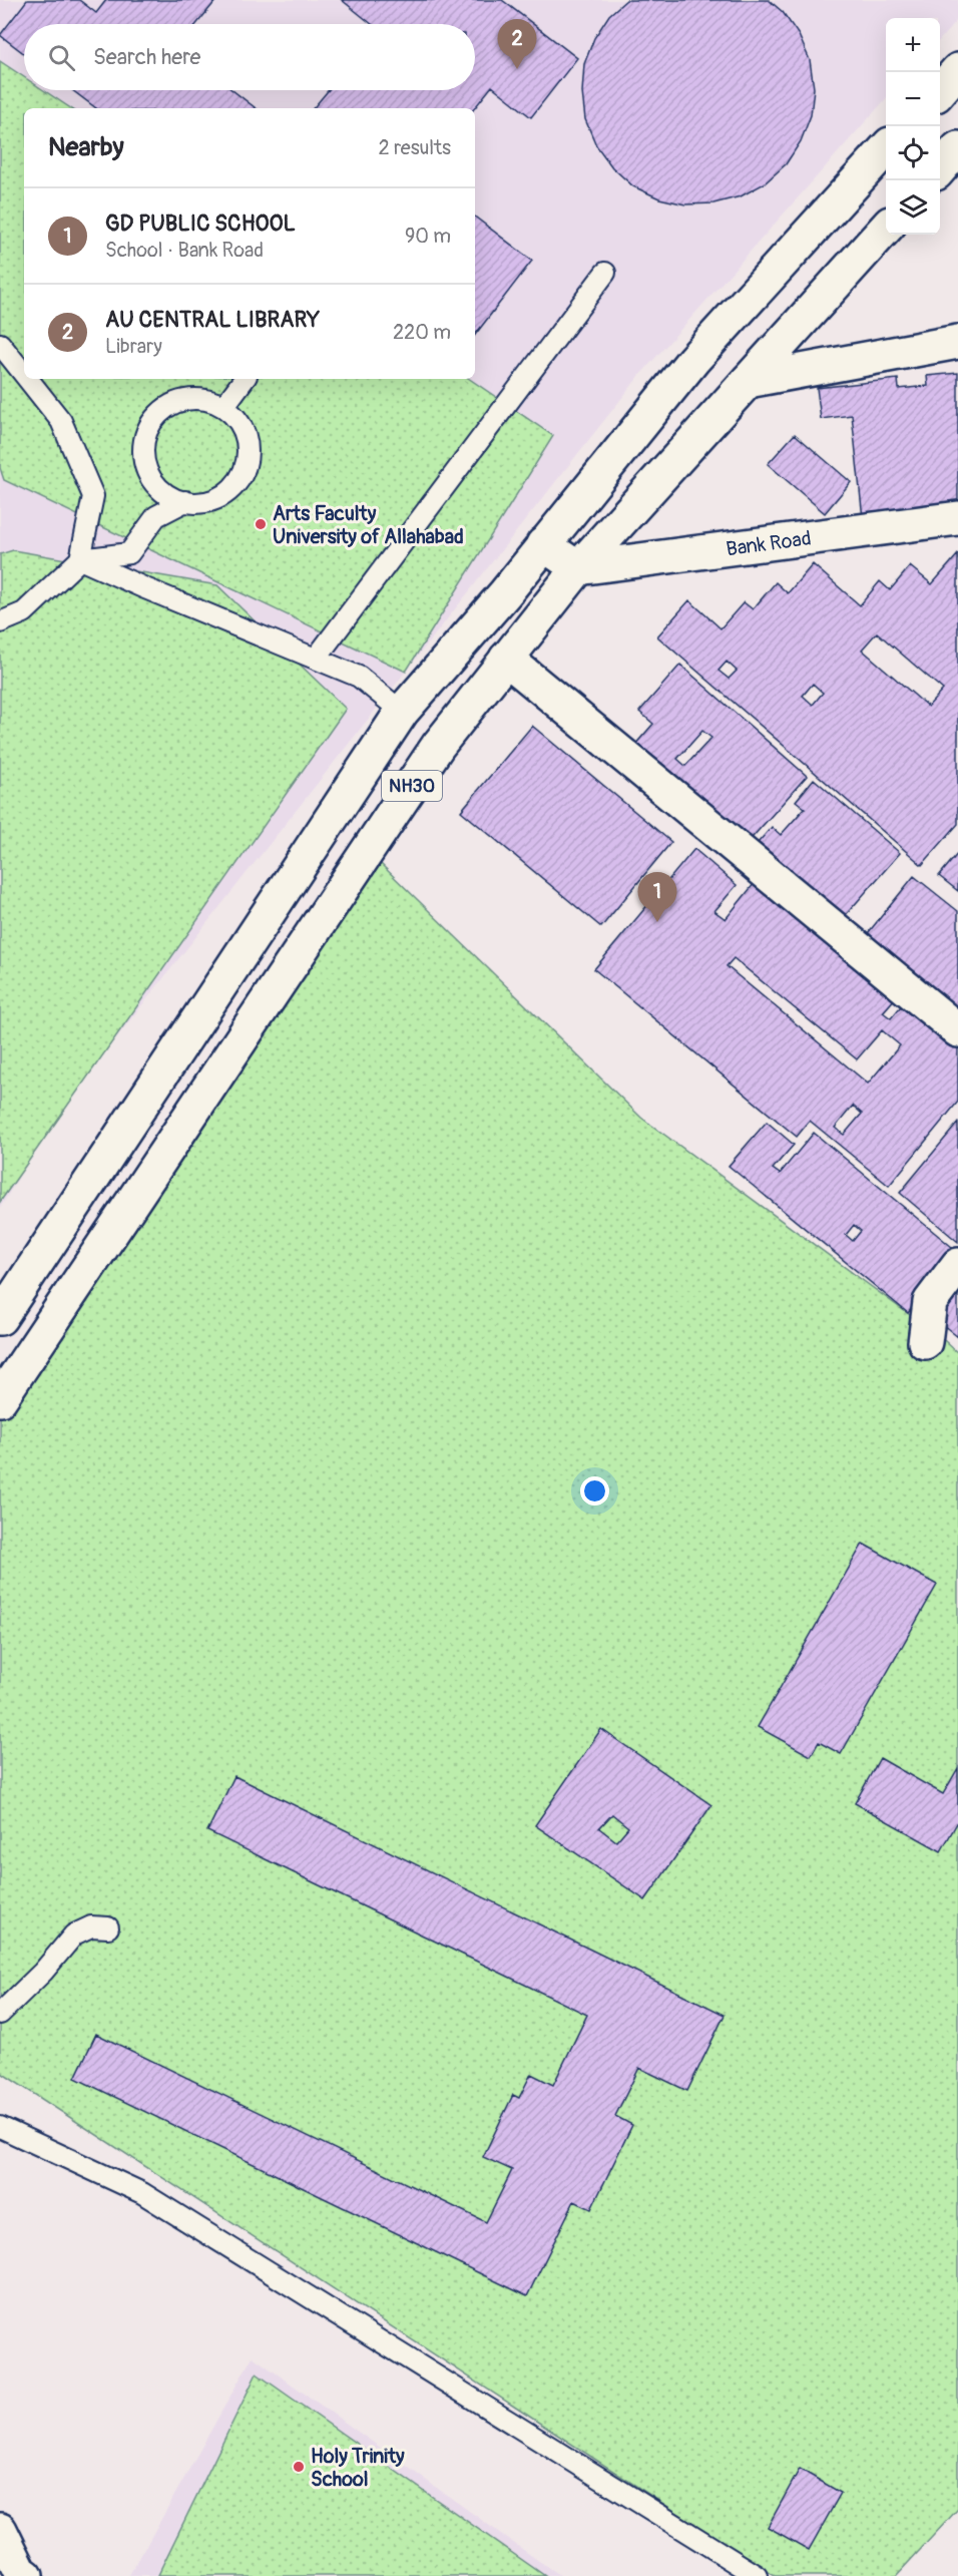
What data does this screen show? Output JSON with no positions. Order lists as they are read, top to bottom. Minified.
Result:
{"streets":{"main road":["Bank Road","NH30"]},"crossings":[["Bank Road","NH30"]],"places":["Arts Faculty University of Allahabad","Holy Trinity School"],"page":{"map_buttons":["+","−"],"pins":["2","1"],"search":"Search here","heading":["Nearby","2 results"],"list":[{"mark":"1","name":"GD PUBLIC SCHOOL","note":"School · Bank Road","value":"90 m"},{"mark":"2","name":"AU CENTRAL LIBRARY","note":"Library","value":"220 m"}]}}
